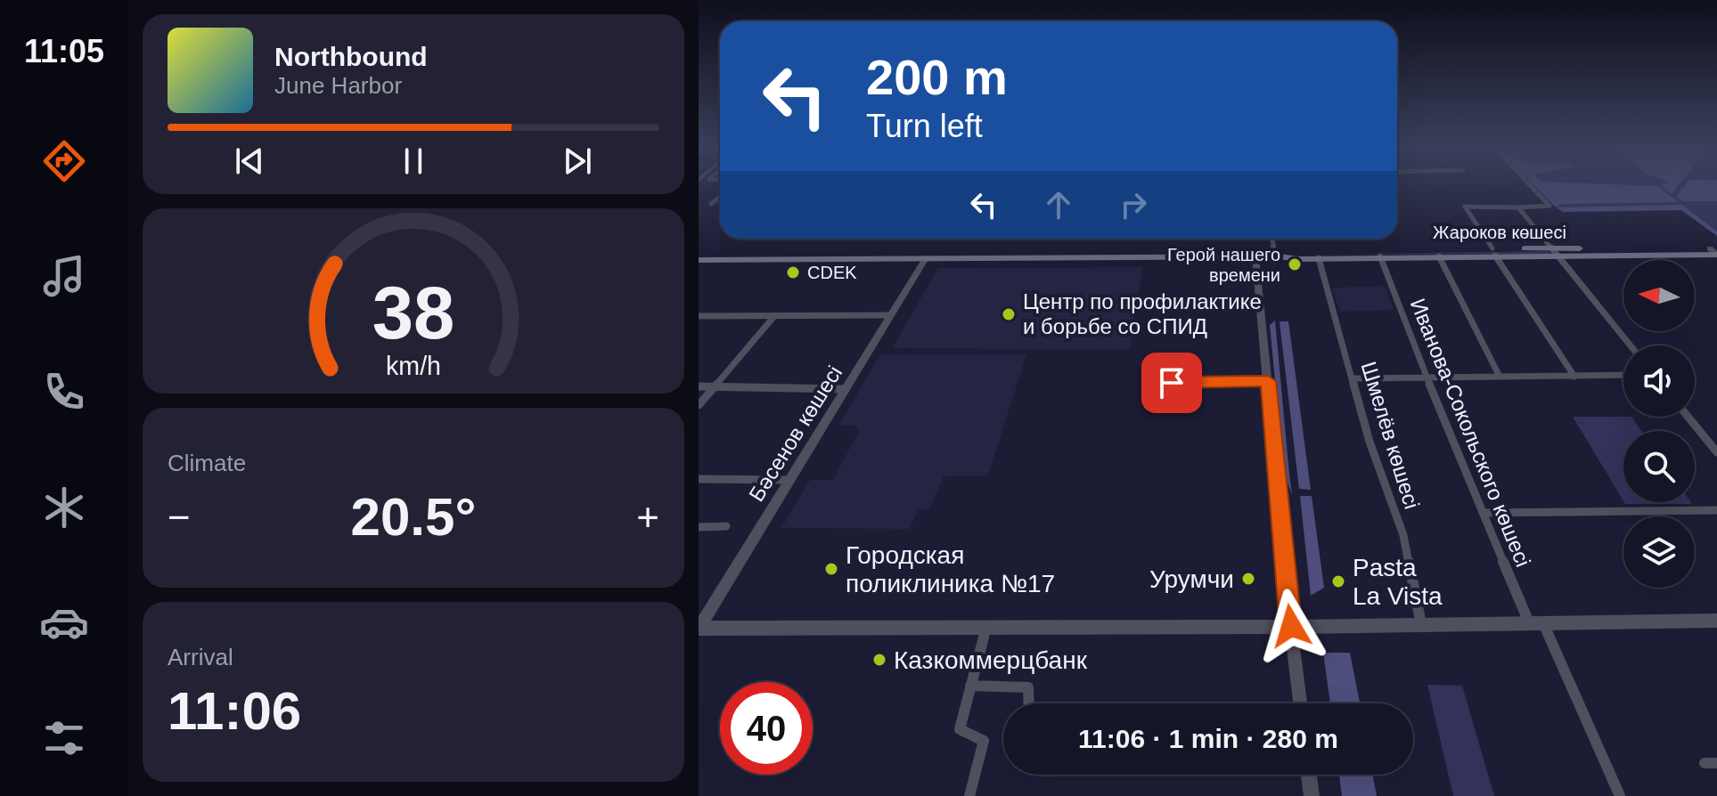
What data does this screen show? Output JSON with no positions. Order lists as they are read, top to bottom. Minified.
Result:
{"streets":{"main road":["Жароков көшесі"],"street":["Иванова-Сокольского көшесі","Бәсенов көшесі","Шмелёв көшесі"]},"crossings":[["Жароков көшесі","Иванова-Сокольского көшесі"],["Жароков көшесі","Бәсенов көшесі"],["Жароков көшесі","Шмелёв көшесі"]],"places":["Герой нашего времени","CDEK","Центр по профилактике и борьбе со СПИД","Городская поликлиника №17","Урумчи","Pasta La Vista","Казкоммерцбанк"],"north":"left","page":{"tabs":"11:05","turn":["200 m","Turn left"],"song":["Northbound","June Harbor"],"tile":["Climate",["Arrival","11:06"]],"heat":["−","20.5°","+"],"limit":"40","trip":"11:06 · 1 min · 280 m","gauge":["38","km/h"]}}
